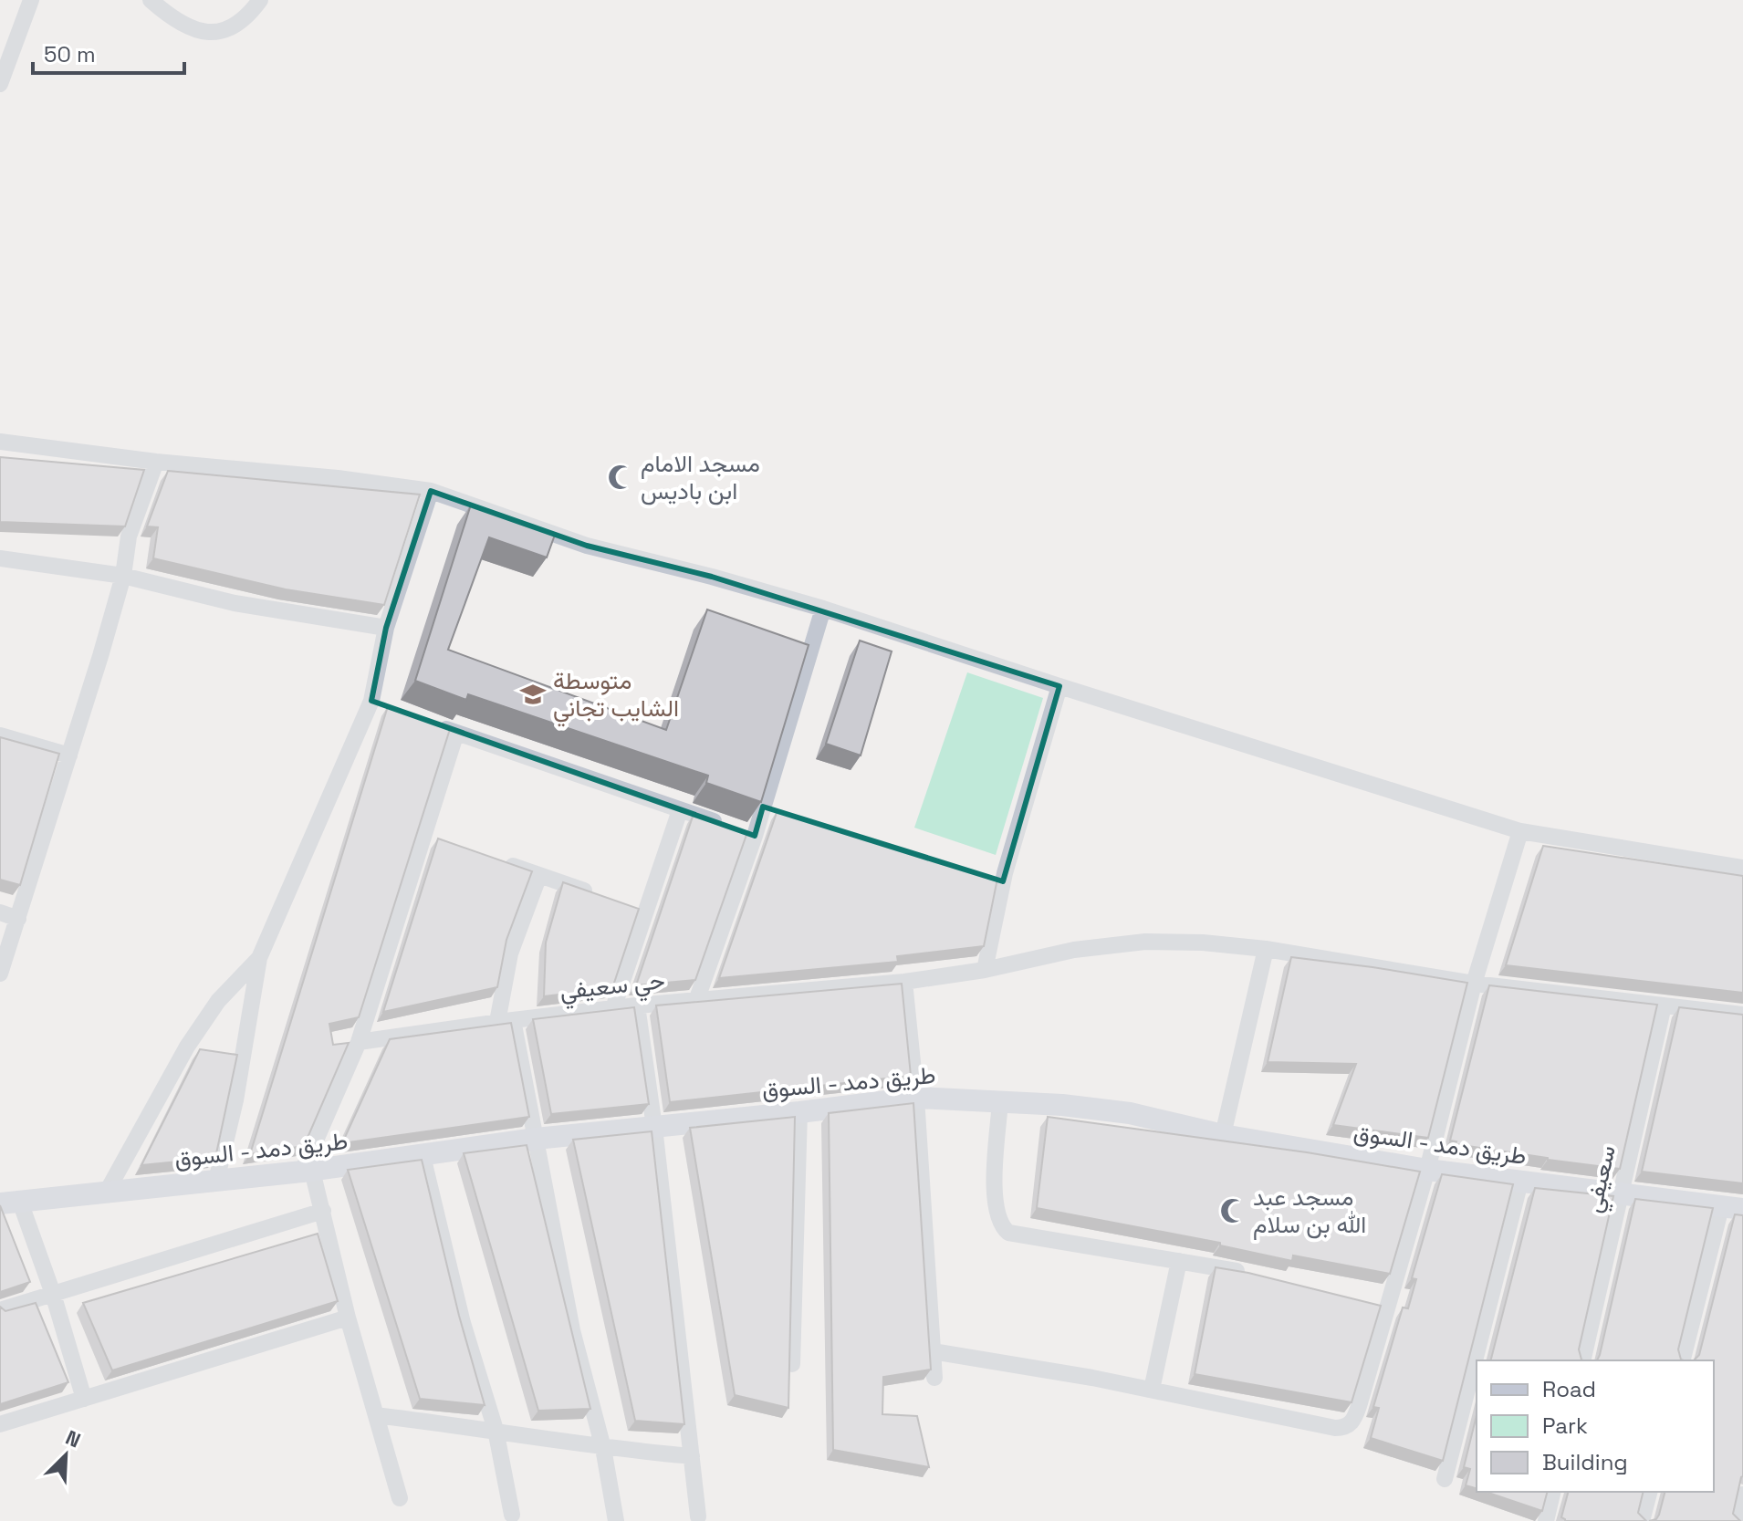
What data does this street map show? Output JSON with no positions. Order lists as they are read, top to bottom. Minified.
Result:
{"streets":{"main road":["طريق دمد - السوق"],"street":["حي سعيفي","سعيفي"]},"crossings":[["طريق دمد - السوق","سعيفي"]],"places":{"mosque":["مسجد الامام ابن باديس","مسجد عبد الله بن سلام"],"school or university":["متوسطة الشايب تجاني"]},"legend":["Road","Park","Building"],"scale_bar":"50 m","north":"top right"}
